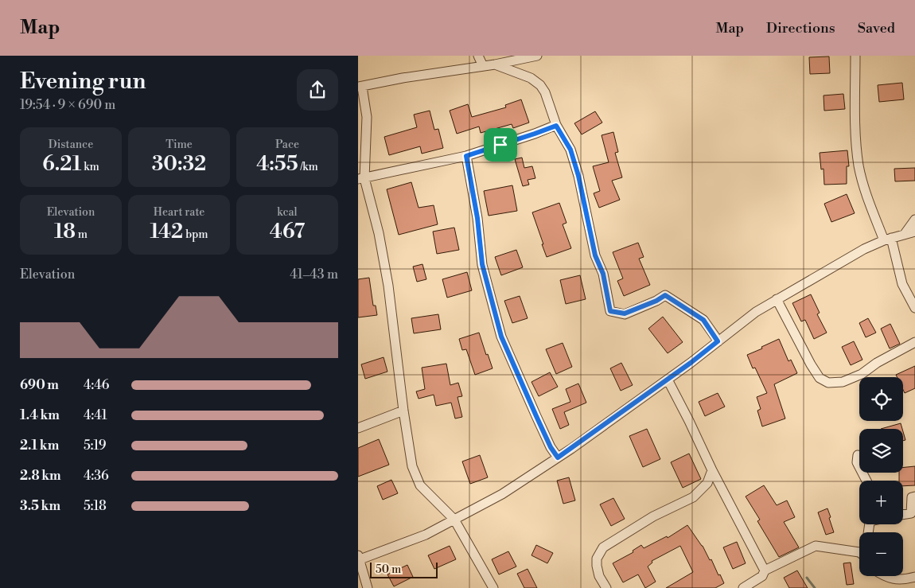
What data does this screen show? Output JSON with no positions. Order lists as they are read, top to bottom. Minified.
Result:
{"scale_bar":"50 m","page":{"header":"Map","nav":["Map","Directions","Saved"],"heading":["Evening run","19:54 · 9 × 690 m"],"stats":[["Distance","6.21 km"],["Time","30:32"],["Pace","4:55 /km"],["Elevation","18 m"],["Heart rate","142 bpm"],["kcal","467"]],"chart":["Elevation","41–43 m"],"list":[{"name":"690 m","note":"4:46"},{"name":"1.4 km","note":"4:41"},{"name":"2.1 km","note":"5:19"},{"name":"2.8 km","note":"4:36"},{"name":"3.5 km","note":"5:18"}],"map_buttons":["+","−"],"scale":"50 m"}}
